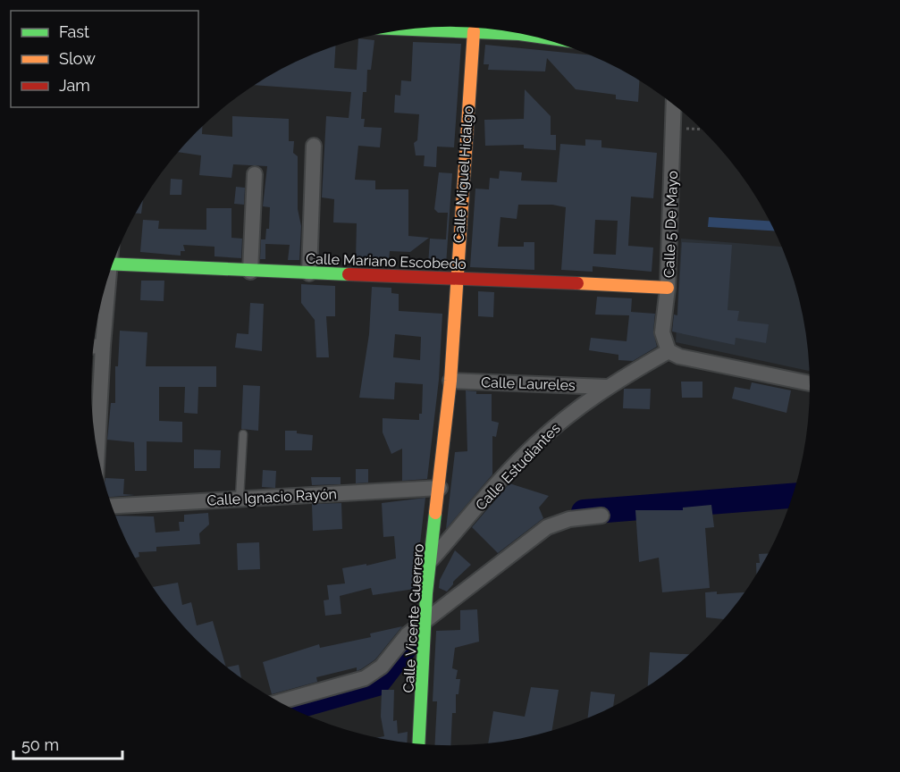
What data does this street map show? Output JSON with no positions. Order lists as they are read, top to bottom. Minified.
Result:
{"streets":{"main road":["Calle Miguel Hidalgo","Calle Mariano Escobedo","Calle Vicente Guerrero"],"street":["Calle 5 De Mayo","Calle Laureles","Calle Estudiantes","Calle Ignacio Rayón"]},"crossings":[["Calle Miguel Hidalgo","Calle Mariano Escobedo"],["Calle Miguel Hidalgo","Calle Laureles"],["Calle Miguel Hidalgo","Calle Ignacio Rayón"],["Calle Miguel Hidalgo","Calle Vicente Guerrero"],["Calle 5 De Mayo","Calle Mariano Escobedo"],["Calle 5 De Mayo","Calle Estudiantes"],["Calle Laureles","Calle Estudiantes"],["Calle Estudiantes","Calle Vicente Guerrero"],["Calle Ignacio Rayón","Calle Vicente Guerrero"]],"legend":["Fast","Slow","Jam"],"scale_bar":"50 m"}
